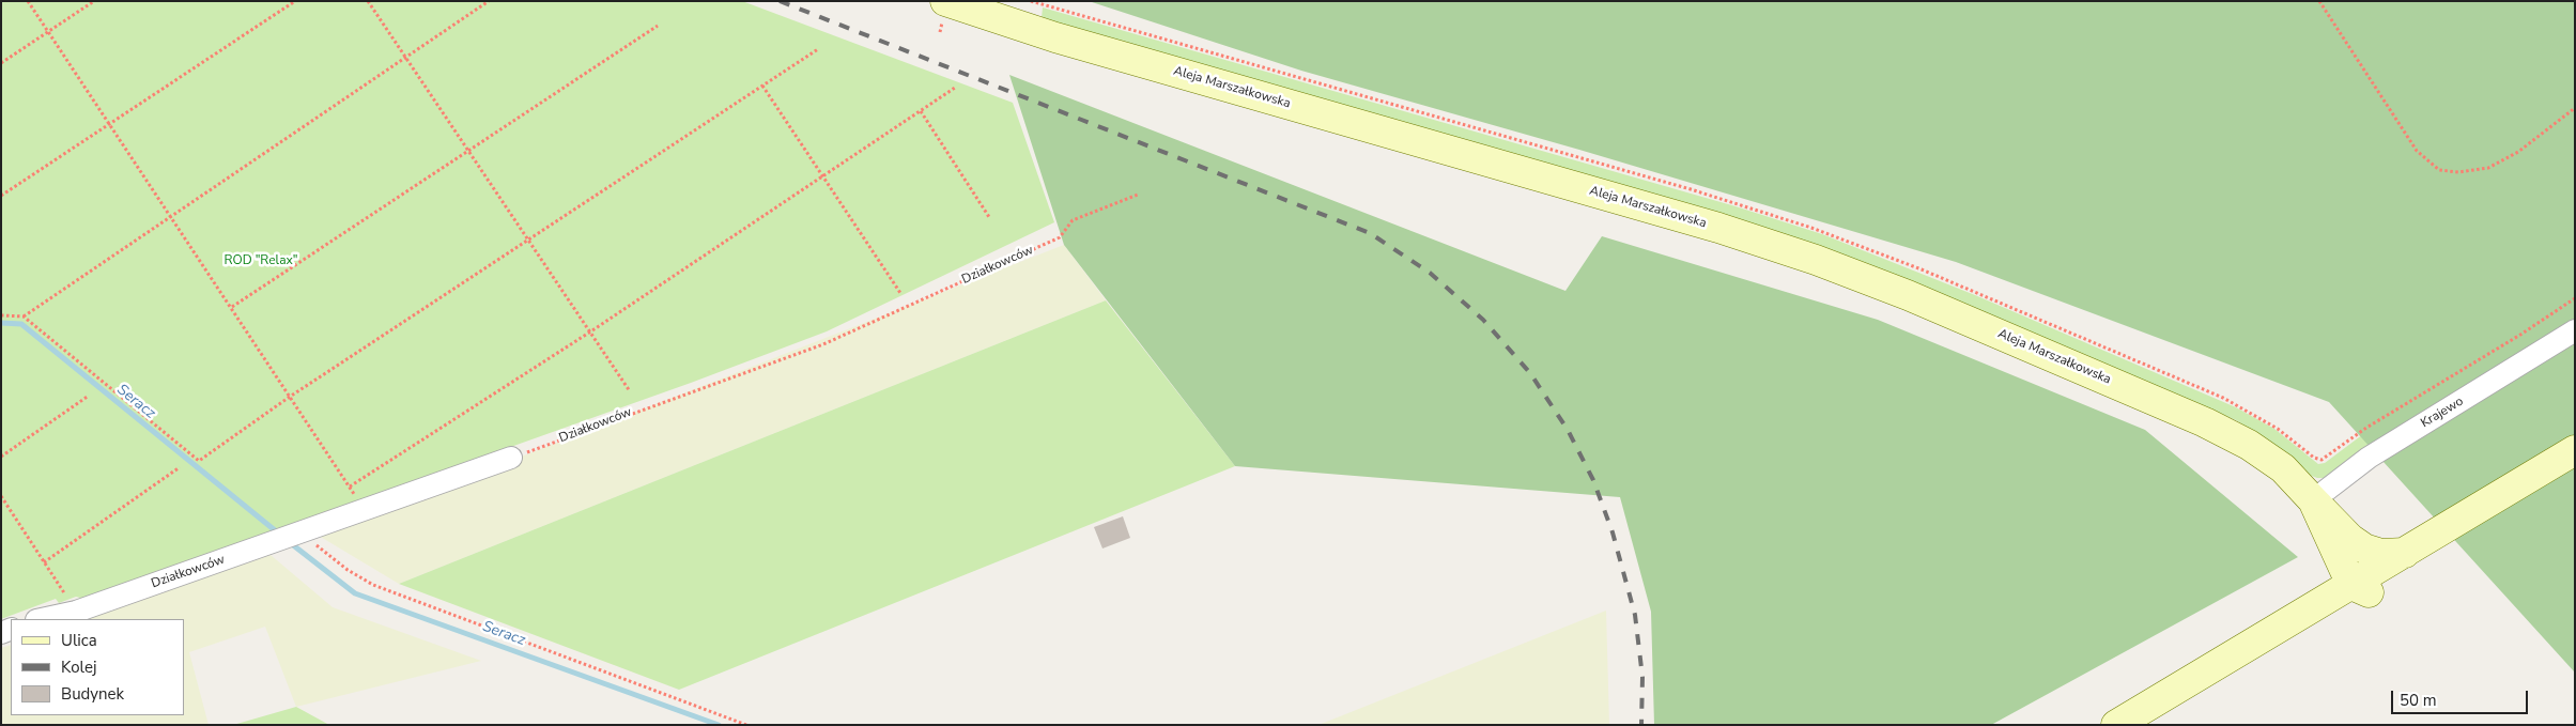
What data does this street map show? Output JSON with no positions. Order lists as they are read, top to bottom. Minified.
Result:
{"streets":{"main road":["Aleja Marszałkowska"],"street":["Działkowców","Krajewo"]},"crossings":[["Aleja Marszałkowska","Krajewo"]],"water":["Seracz"],"parks":["ROD \"Relax\""],"legend":["Ulica","Kolej","Budynek"],"scale_bar":"50 m"}
